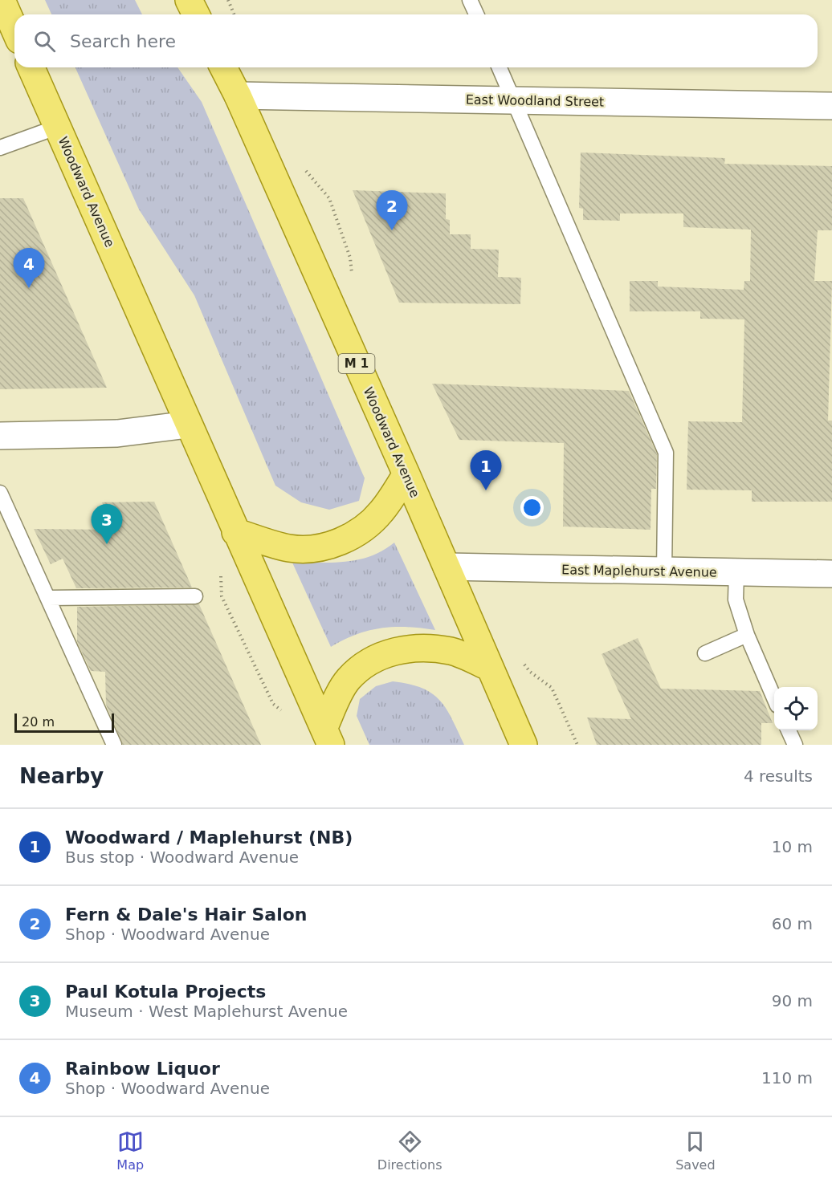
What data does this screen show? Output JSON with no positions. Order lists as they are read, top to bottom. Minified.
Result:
{"streets":{"main road":["Woodward Avenue","M 1"],"street":["East Woodland Street","East Maplehurst Avenue"]},"crossings":[["East Woodland Street","Woodward Avenue"],["Woodward Avenue","East Maplehurst Avenue"]],"scale_bar":"20 m","page":{"search":"Search here","pins":["2","4","1","3"],"scale":"20 m","heading":["Nearby","4 results"],"list":[{"mark":"1","name":"Woodward / Maplehurst (NB)","note":"Bus stop · Woodward Avenue","value":"10 m"},{"mark":"2","name":"Fern & Dale's Hair Salon","note":"Shop · Woodward Avenue","value":"60 m"},{"mark":"3","name":"Paul Kotula Projects","note":"Museum · West Maplehurst Avenue","value":"90 m"},{"mark":"4","name":"Rainbow Liquor","note":"Shop · Woodward Avenue","value":"110 m"}],"nav":["Map","Directions","Saved"]}}
